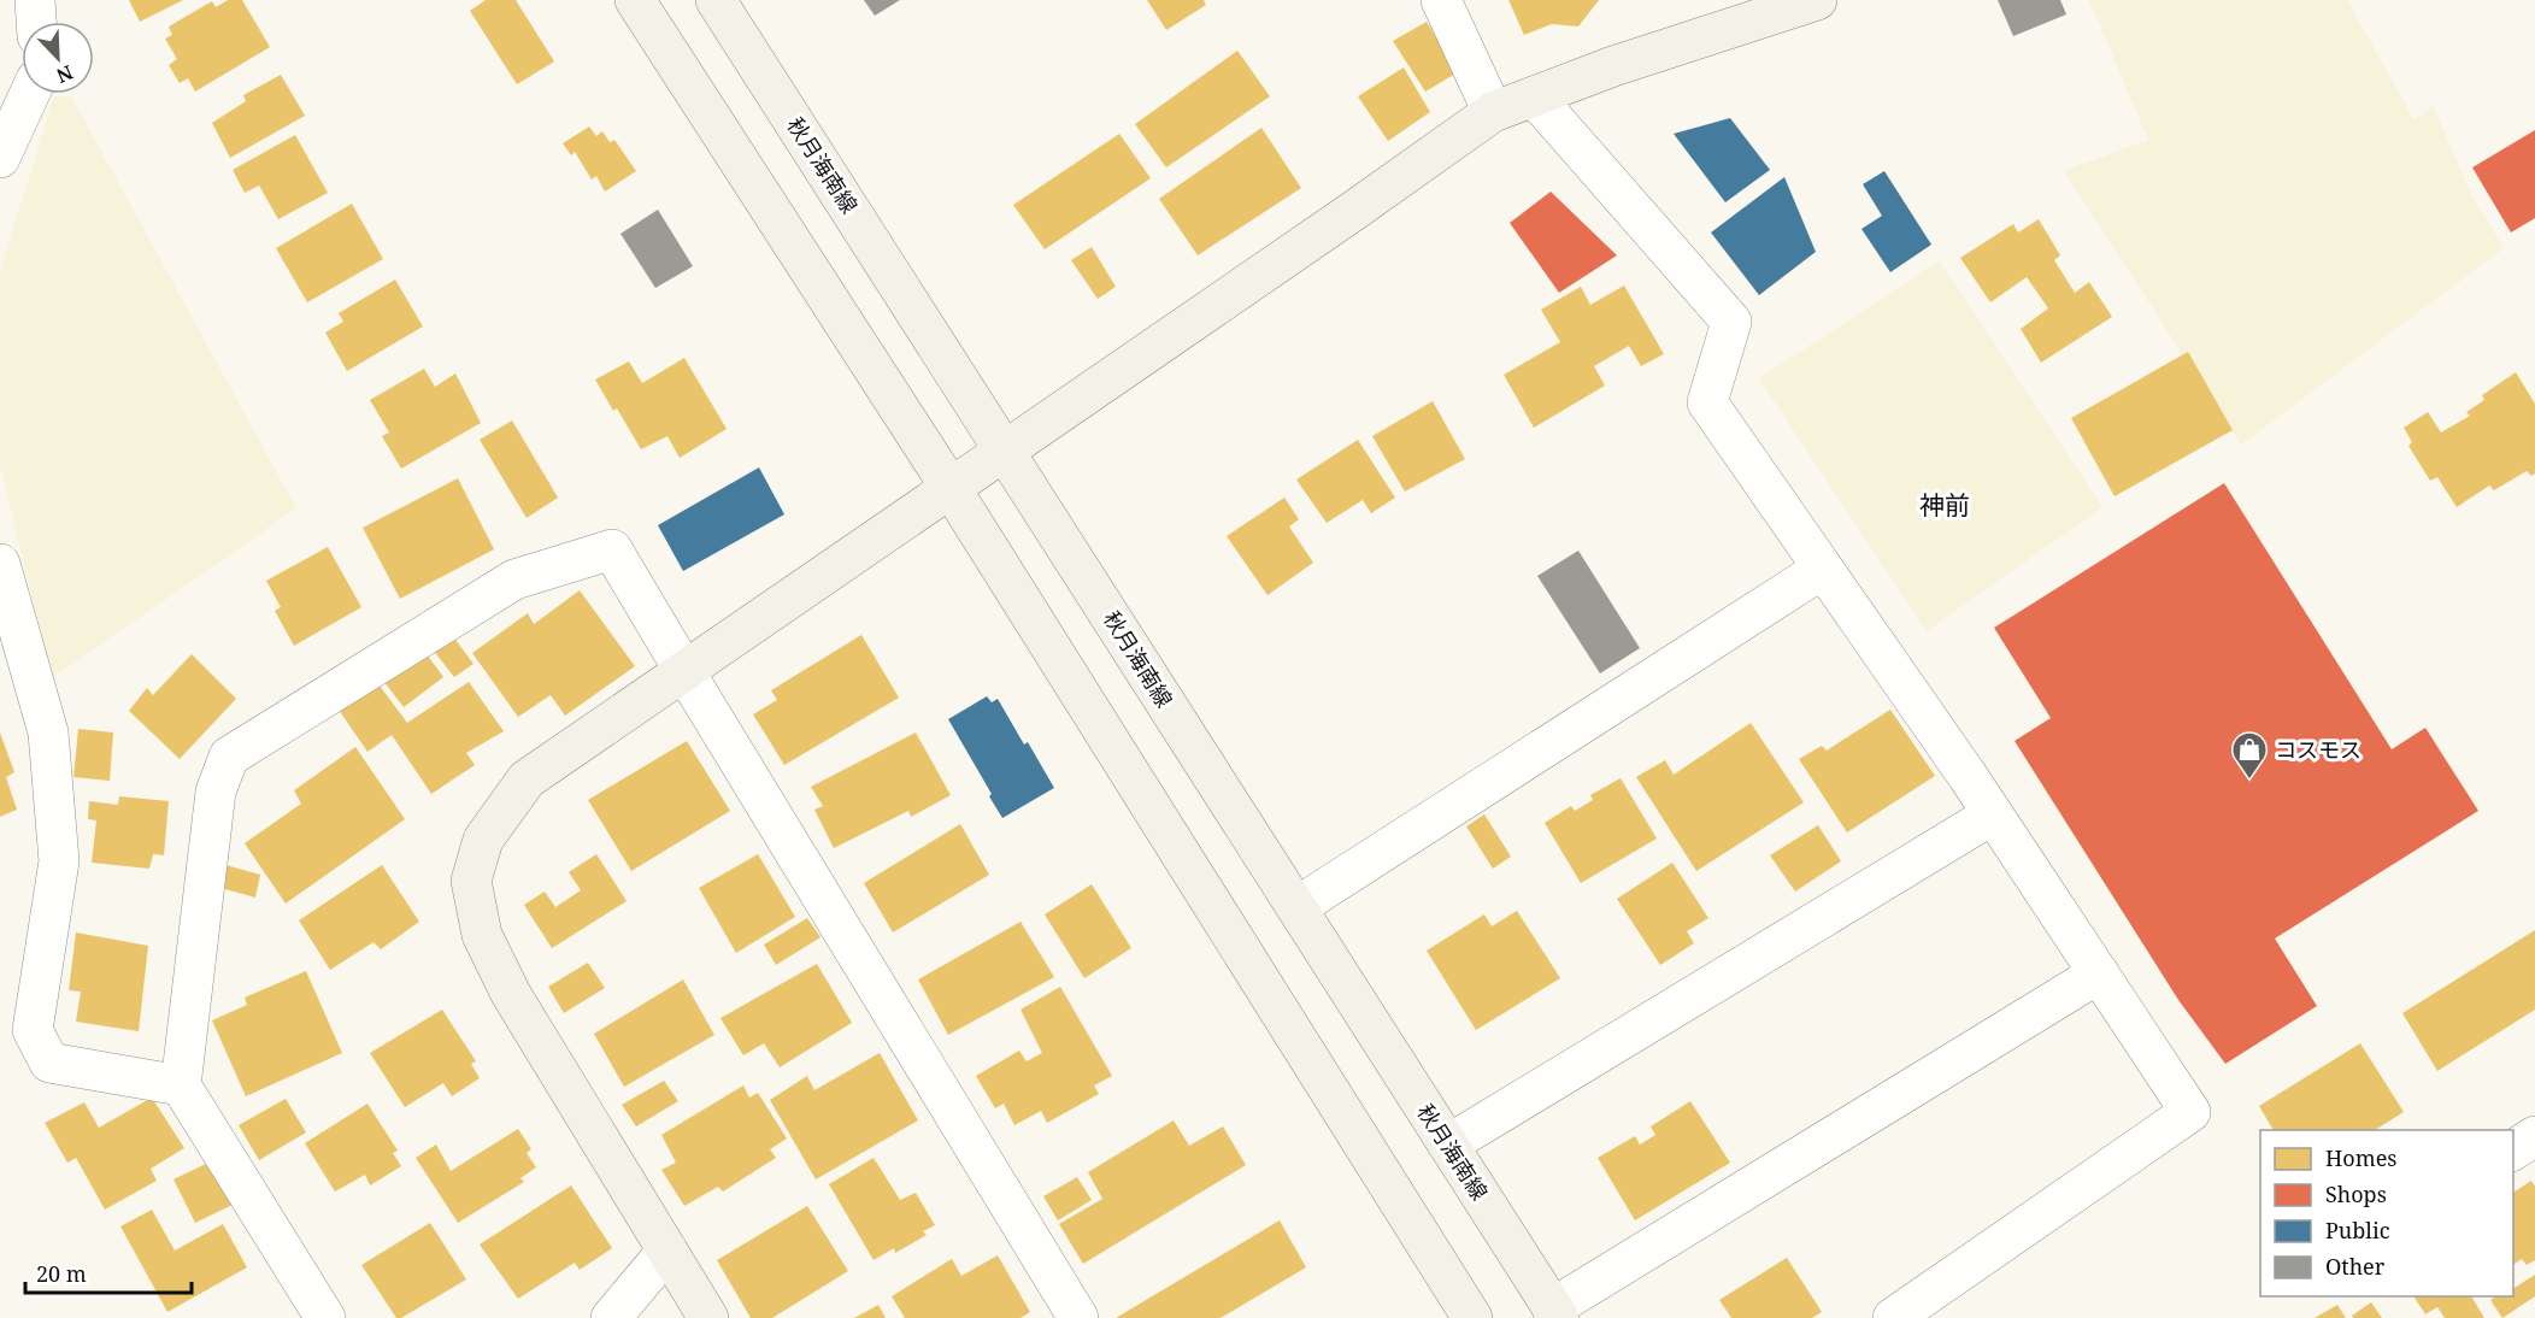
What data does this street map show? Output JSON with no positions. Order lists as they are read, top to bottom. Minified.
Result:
{"streets":{"main road":["秋月海南線"]},"districts":["神前"],"places":{"shop":["コスモス"]},"legend":["Homes","Shops","Public","Other"],"scale_bar":"20 m","north":"bottom right"}
